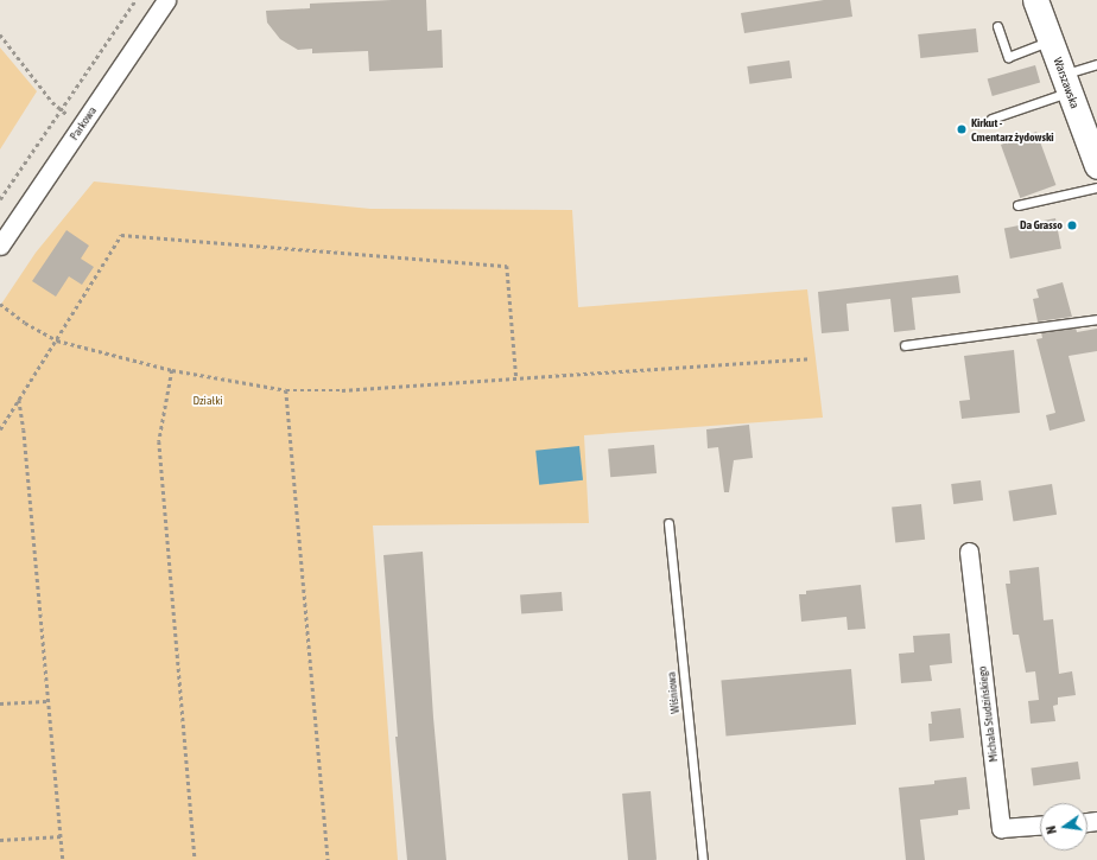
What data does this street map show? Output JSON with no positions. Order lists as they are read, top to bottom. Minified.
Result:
{"streets":{"main road":["Warszawska"],"street":["Parkowa","Michała Studzińskiego"],"lane":["Wiśniowa"]},"parks":["Działki"],"places":["Kirkut - Cmentarz żydowski","Da Grasso"],"north":"left"}
